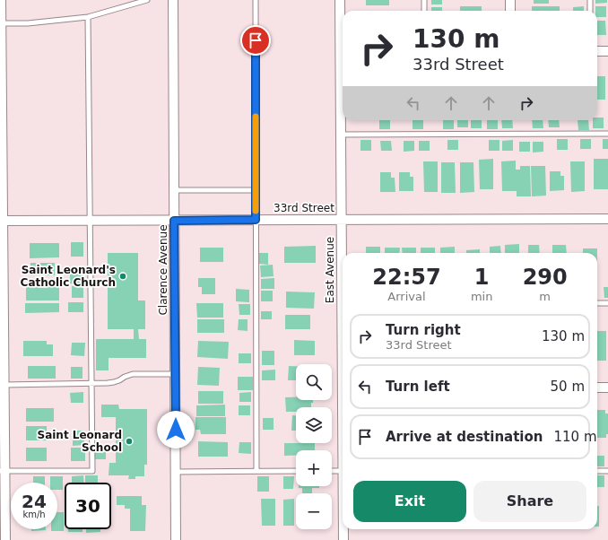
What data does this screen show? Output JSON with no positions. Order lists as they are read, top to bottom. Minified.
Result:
{"streets":{"street":["33rd Street","Clarence Avenue","East Avenue"]},"crossings":[["33rd Street","Clarence Avenue"],["33rd Street","East Avenue"]],"places":["Saint Leonard's Catholic Church","Saint Leonard School"],"page":{"turn":["130 m","33rd Street"],"eta":["22:57","Arrival","1","min","290","m"],"list":[{"name":"Turn right","note":"33rd Street","value":"130 m"},{"name":"Turn left","value":"50 m"},{"name":"Arrive at destination","value":"110 m"}],"map_buttons":["+","−"],"buttons":["Exit","Share"],"speed":"24 km/h","limit":"30"}}
